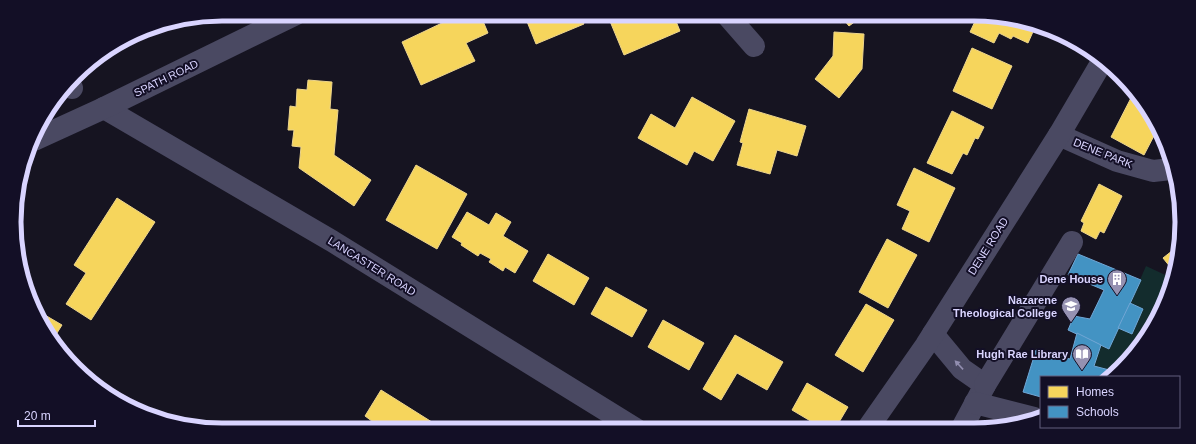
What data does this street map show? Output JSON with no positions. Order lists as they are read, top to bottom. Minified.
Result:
{"streets":{"street":["SPATH ROAD","DENE PARK","DENE ROAD","LANCASTER ROAD"]},"crossings":[["SPATH ROAD","LANCASTER ROAD"],["DENE PARK","DENE ROAD"]],"places":{"building":["Dene House"],"school or university":["Nazarene Theological College"],"library":["Hugh Rae Library"]},"legend":["Homes","Schools"],"scale_bar":"20 m"}
